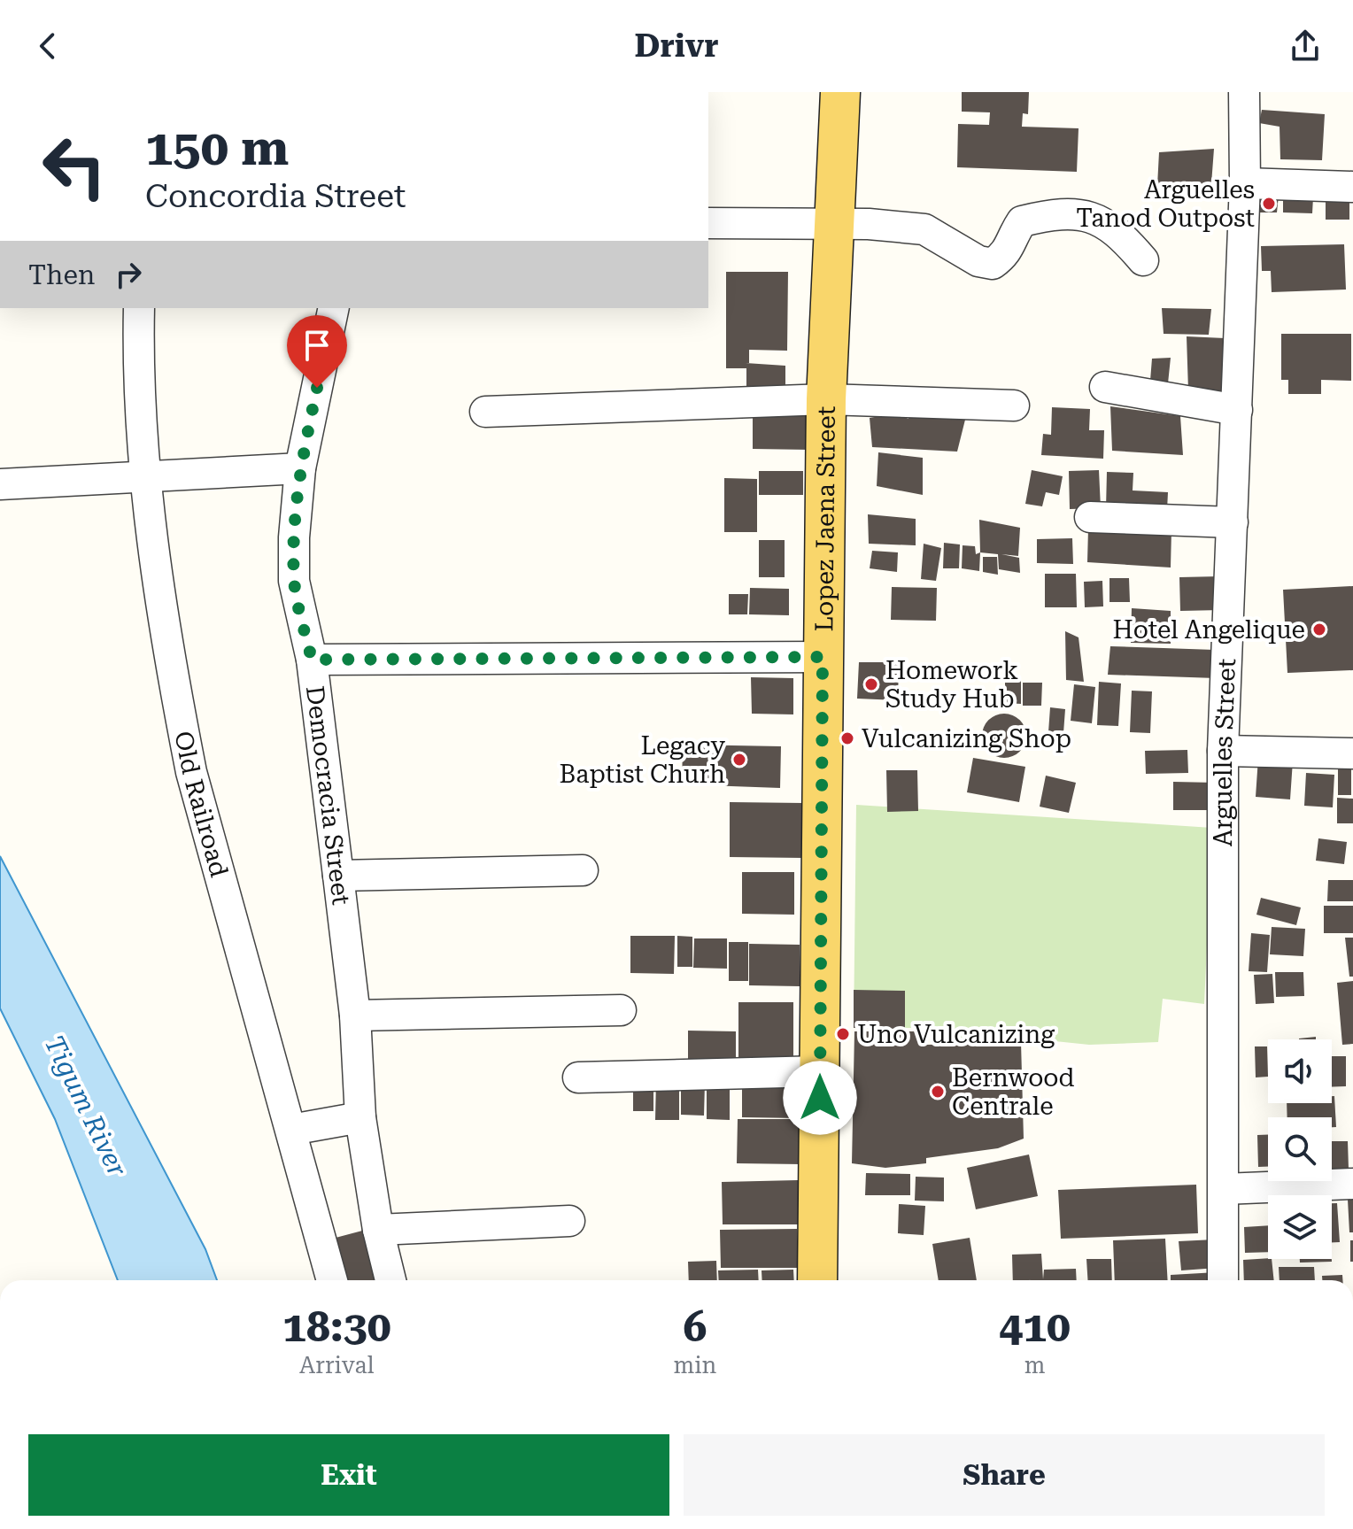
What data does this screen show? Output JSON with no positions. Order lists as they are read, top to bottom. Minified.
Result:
{"streets":{"main road":["Lopez Jaena Street"],"street":["Arguelles Street","Democracia Street","Old Railroad"]},"water":["Tigum River"],"places":["Arguelles Tanod Outpost","Hotel Angelique","Homework Study Hub","Vulcanizing Shop","Legacy Baptist Churh","Uno Vulcanizing","Bernwood Centrale"],"page":{"header":"Drivr","turn":["150 m","Concordia Street"],"then":"Then","eta":["18:30","Arrival","6","min","410","m"],"buttons":["Exit","Share"]}}
